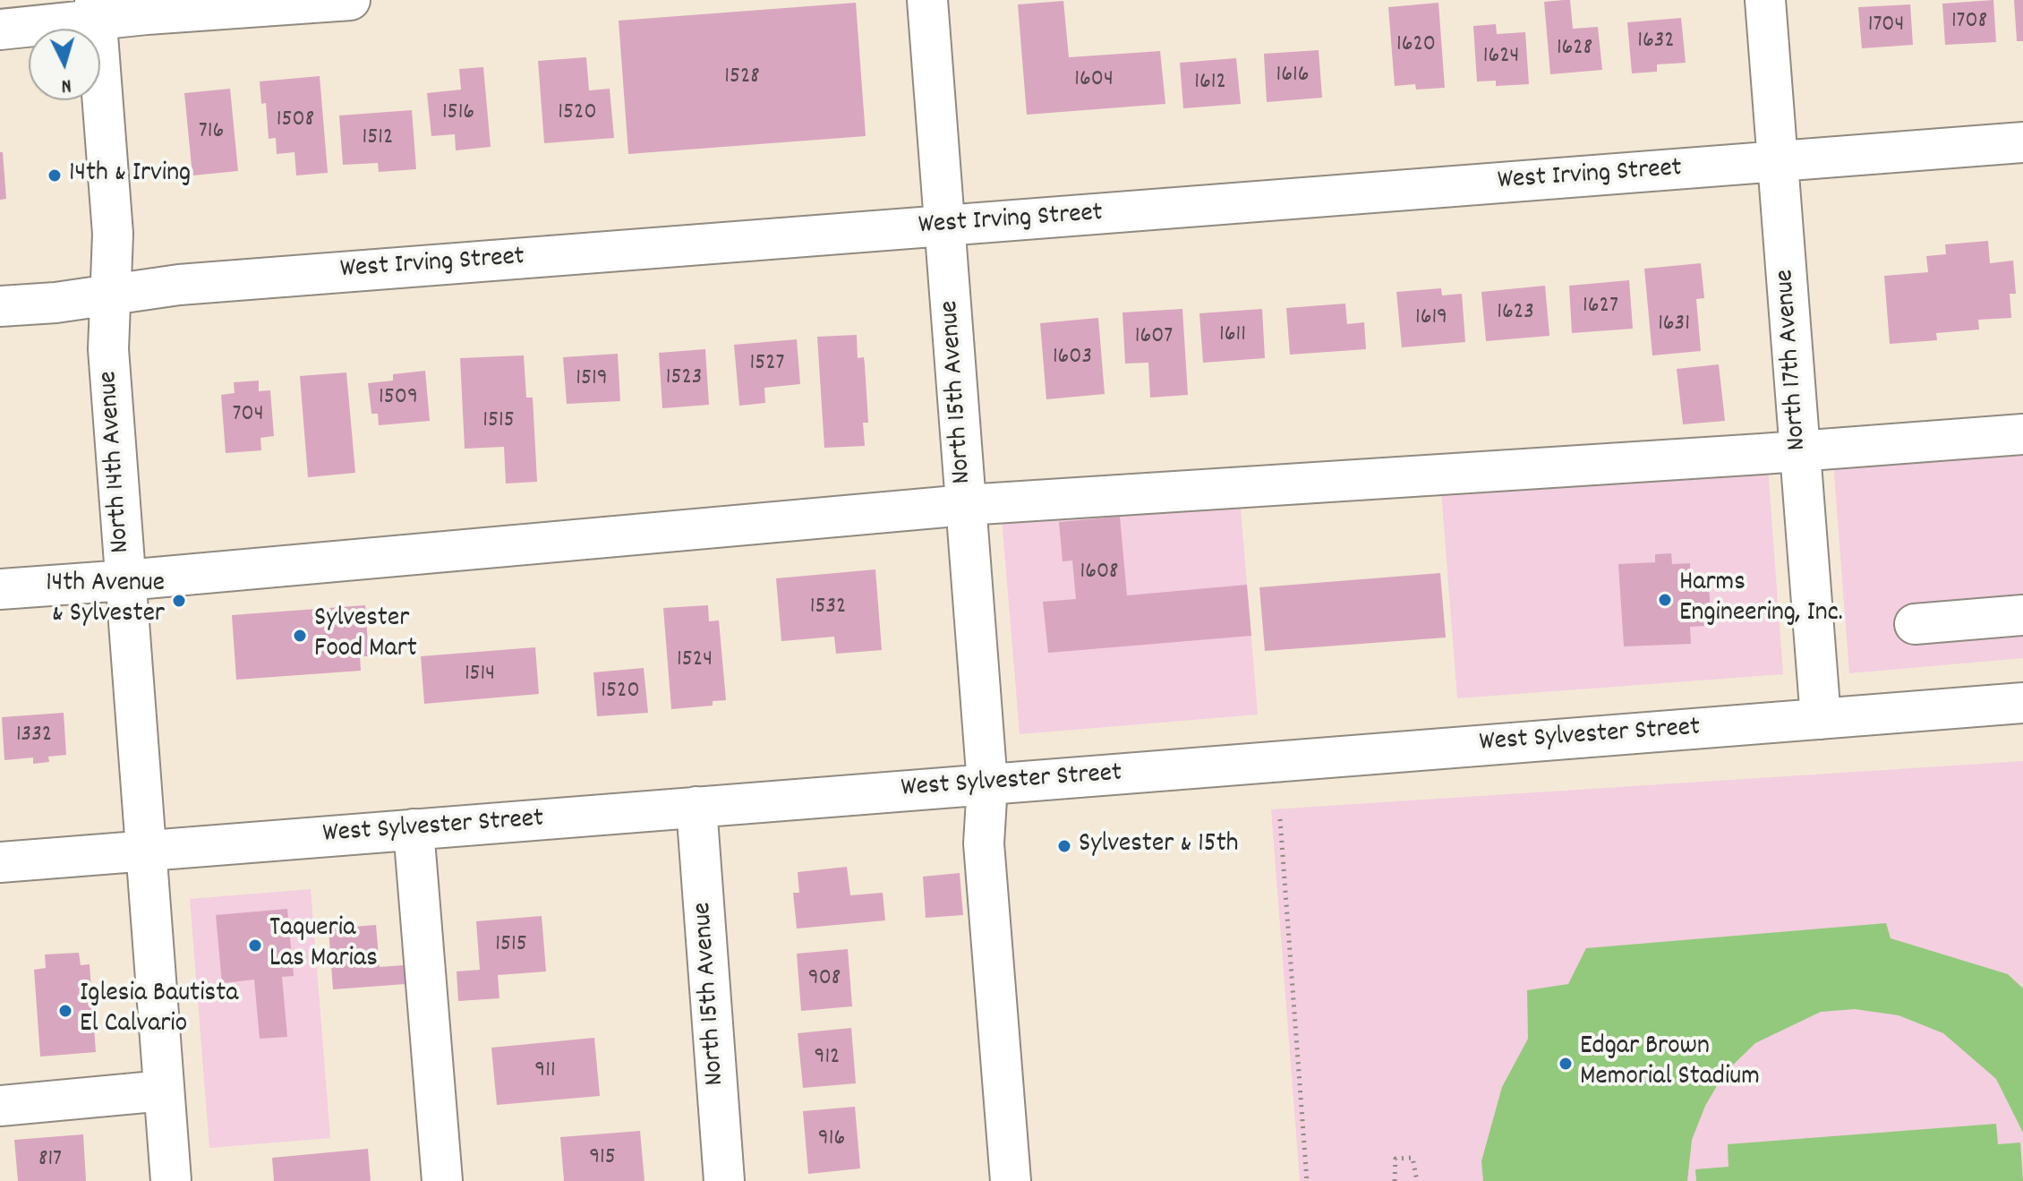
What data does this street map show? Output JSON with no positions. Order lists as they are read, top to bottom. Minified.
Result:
{"streets":{"street":["West Irving Street","North 17th Avenue","North 15th Avenue","North 14th Avenue","West Sylvester Street"]},"crossings":[["West Irving Street","North 17th Avenue"],["West Irving Street","North 15th Avenue"],["West Irving Street","North 14th Avenue"],["North 17th Avenue","West Sylvester Street"],["North 15th Avenue","West Sylvester Street"],["North 14th Avenue","West Sylvester Street"]],"places":["14th & Irving","Harms Engineering, Inc.","14th Avenue & Sylvester","Sylvester Food Mart","Sylvester & 15th","Taqueria Las Marias","Iglesia Bautista El Calvario","Edgar Brown Memorial Stadium"],"house_numbers":["1708","1704","1632","1620","1628","1624","1616","1528","1604","1612","1516","1520","1508","716","1512","1627","1623","1619","1631","1611","1607","1603","1527","1523","1519","1509","704","1515","1608","1532","1524","1514","1520","1332","1515","908","912","911","916","915","817"],"north":"bottom"}
